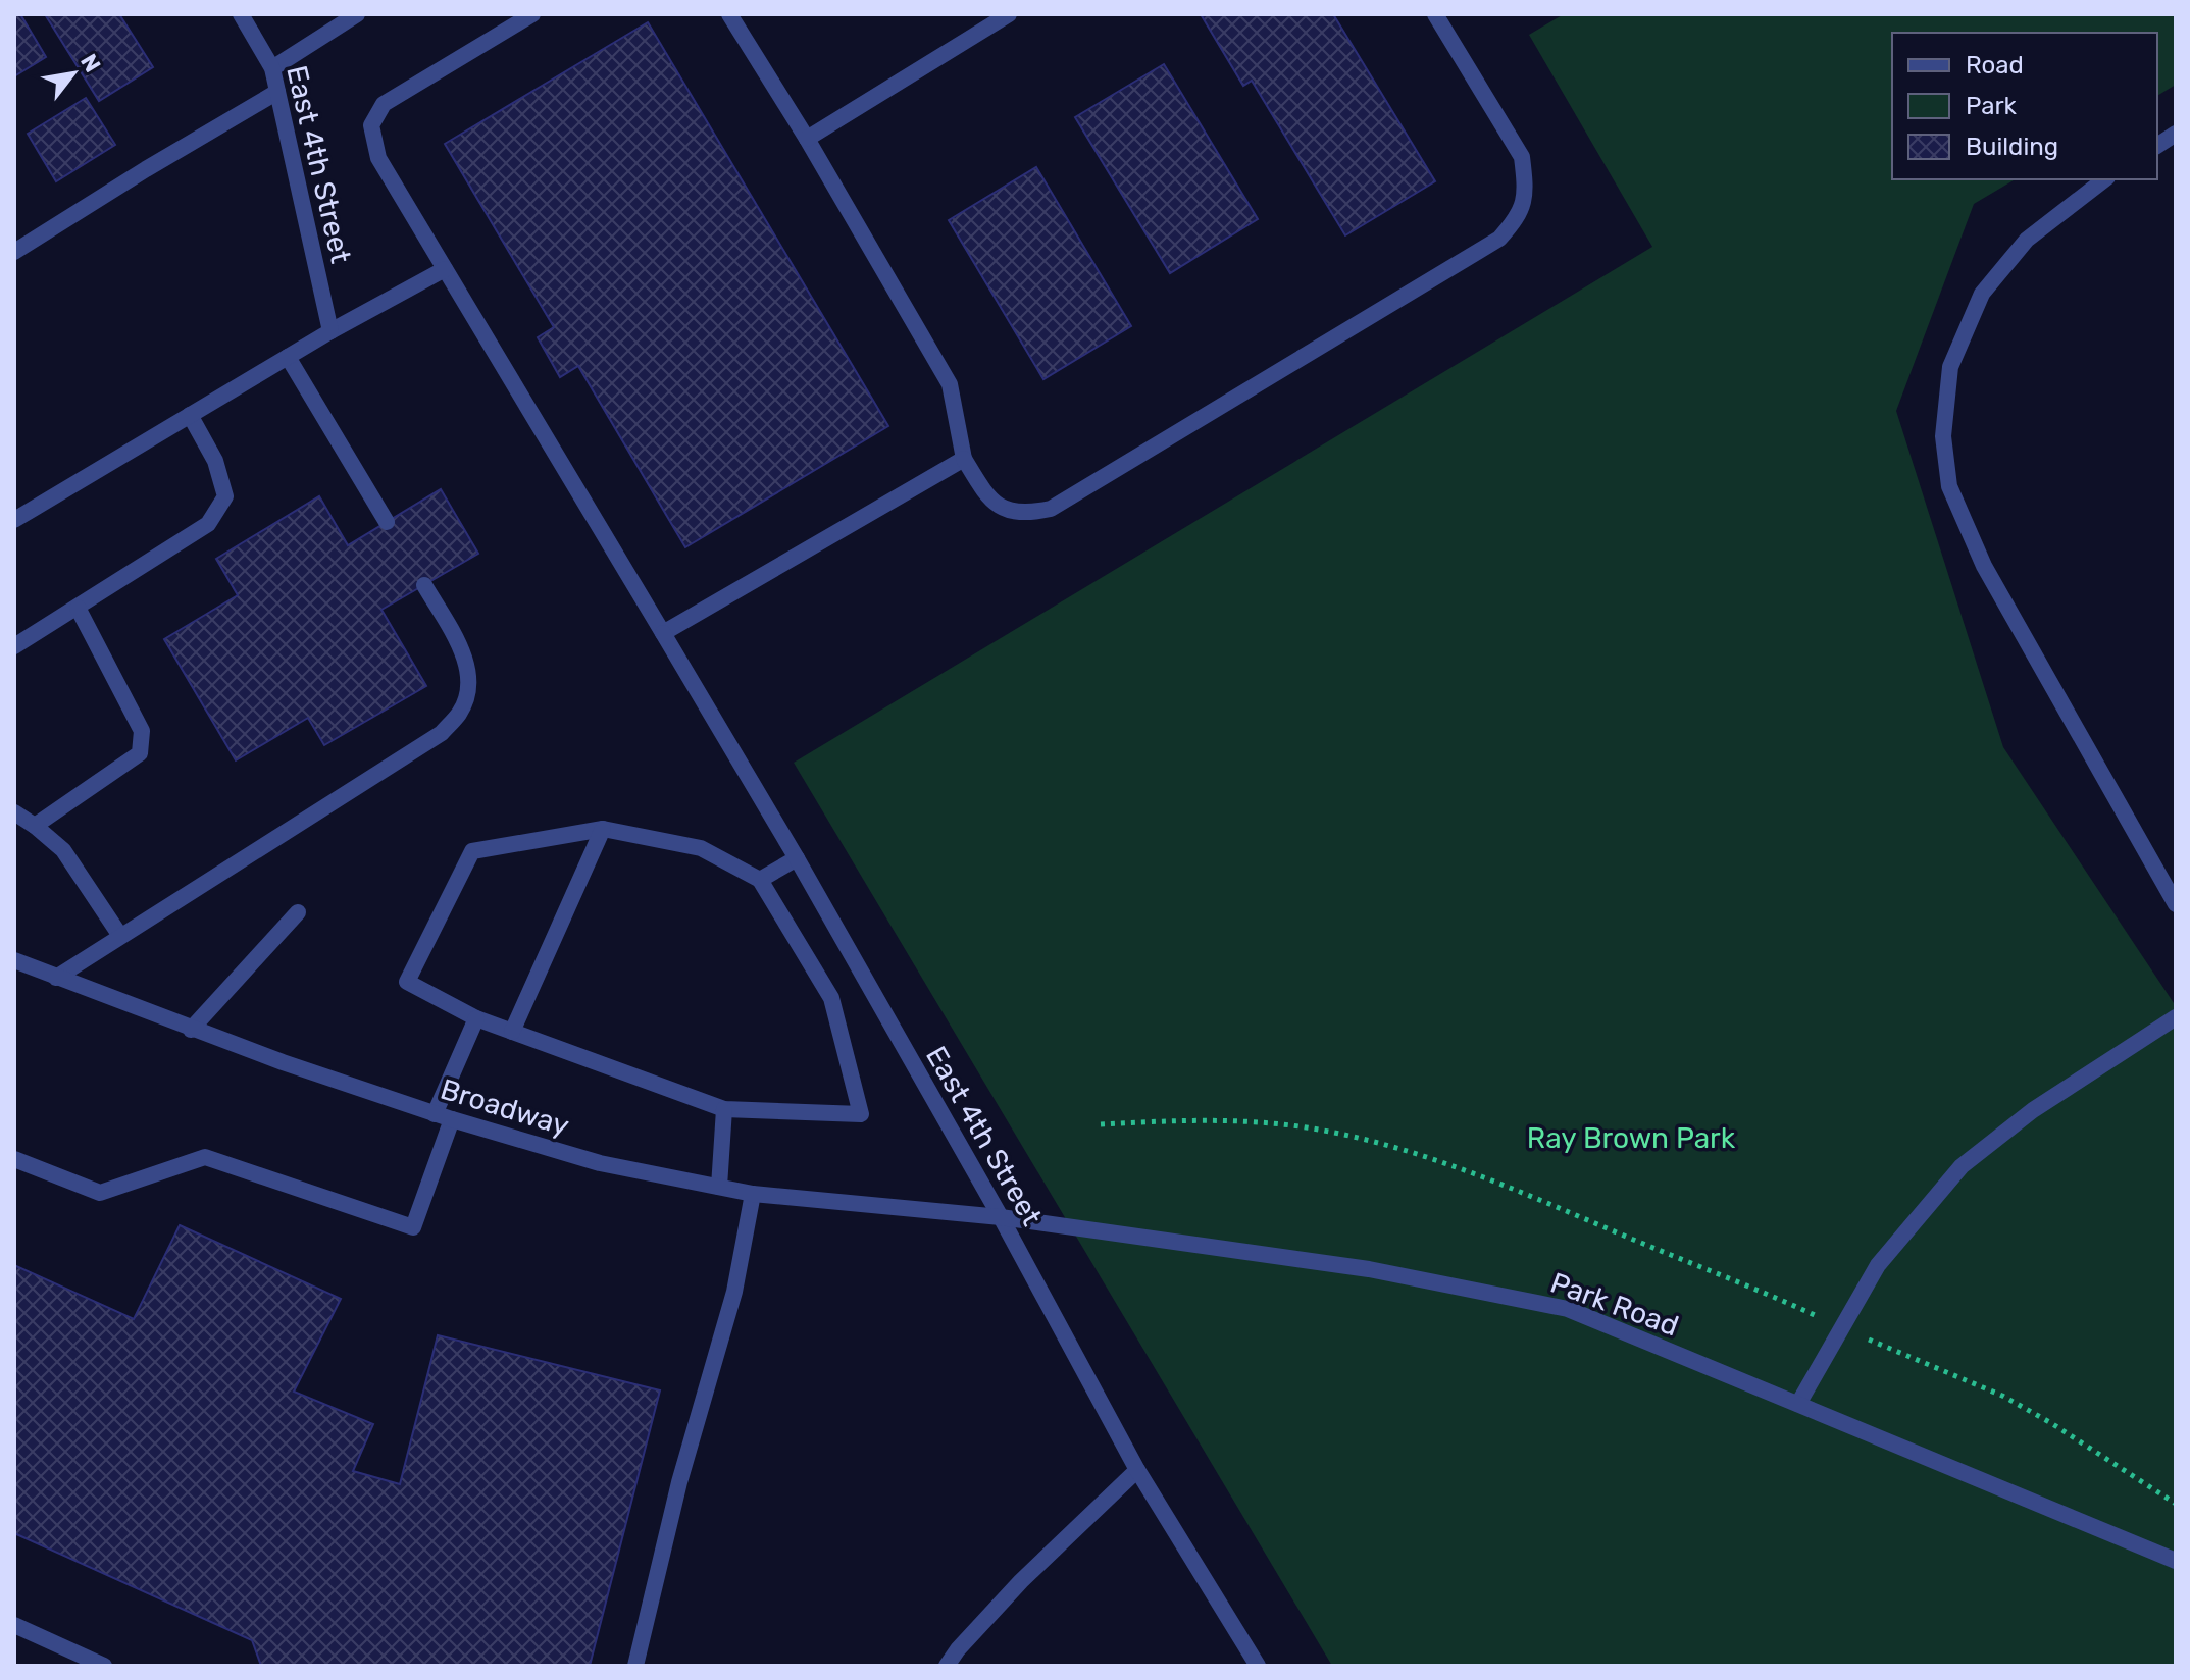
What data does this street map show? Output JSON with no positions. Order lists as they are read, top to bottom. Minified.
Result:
{"streets":{"street":["East 4th Street","Broadway","Park Road"]},"crossings":[["East 4th Street","Broadway"],["East 4th Street","Park Road"],["Broadway","Park Road"]],"parks":["Ray Brown Park"],"legend":["Road","Park","Building"],"north":"top right"}
